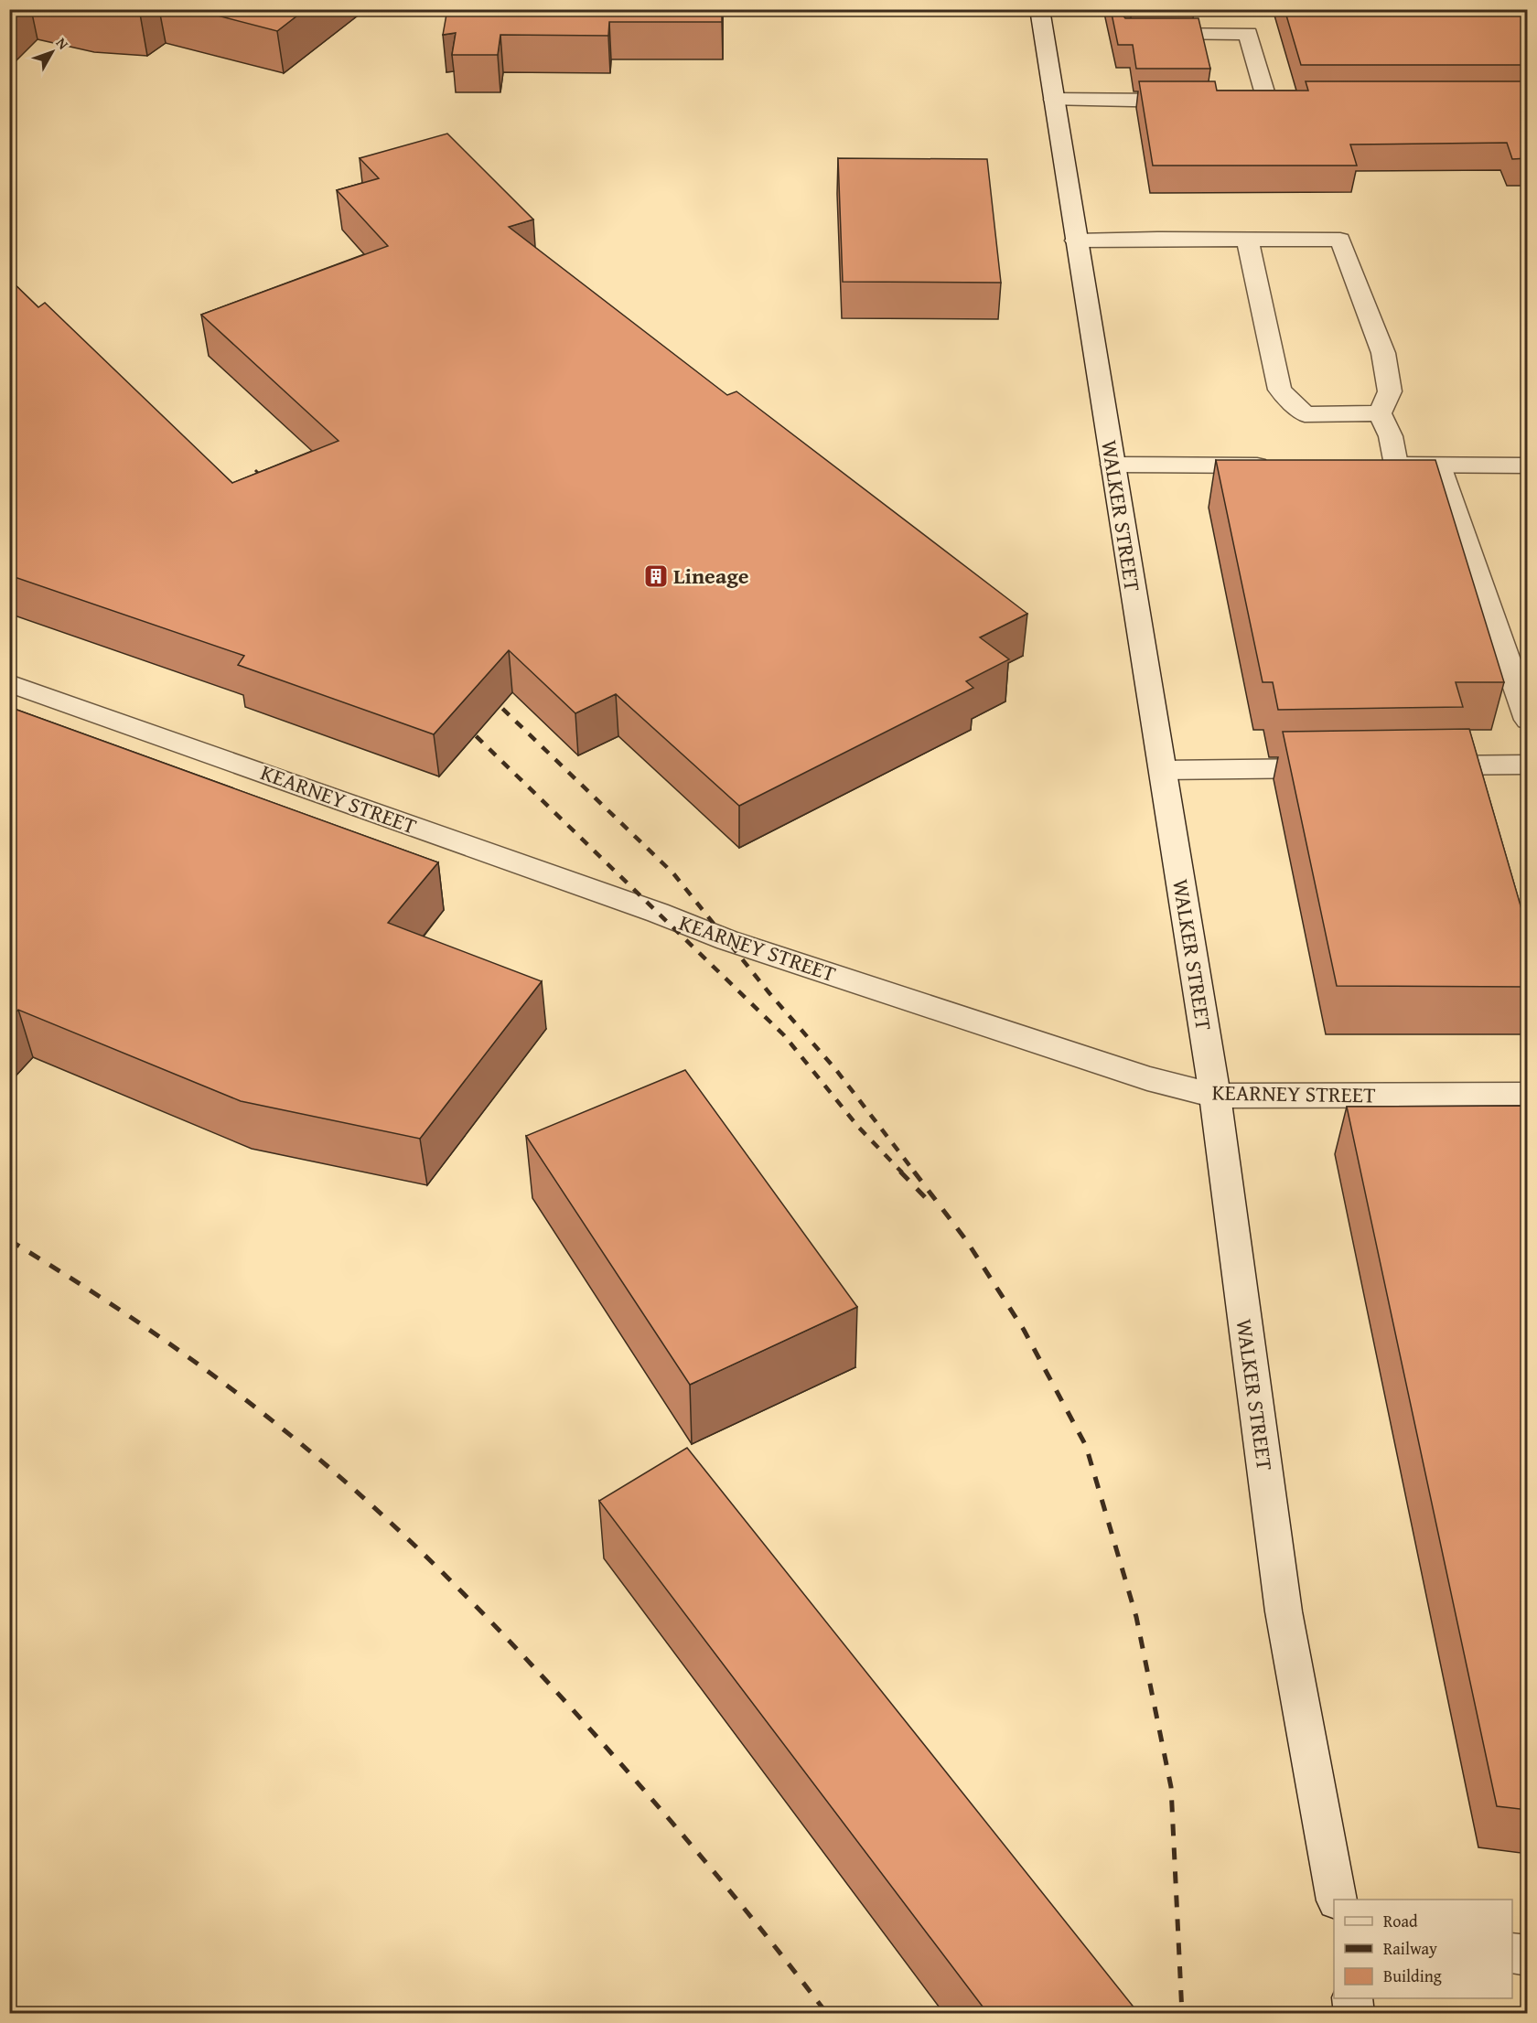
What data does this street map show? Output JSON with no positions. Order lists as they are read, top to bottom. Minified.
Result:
{"streets":{"main road":["WALKER STREET","KEARNEY STREET"]},"crossings":[["WALKER STREET","KEARNEY STREET"]],"places":{"building":["Lineage"]},"legend":["Road","Railway","Building"],"north":"top right"}
